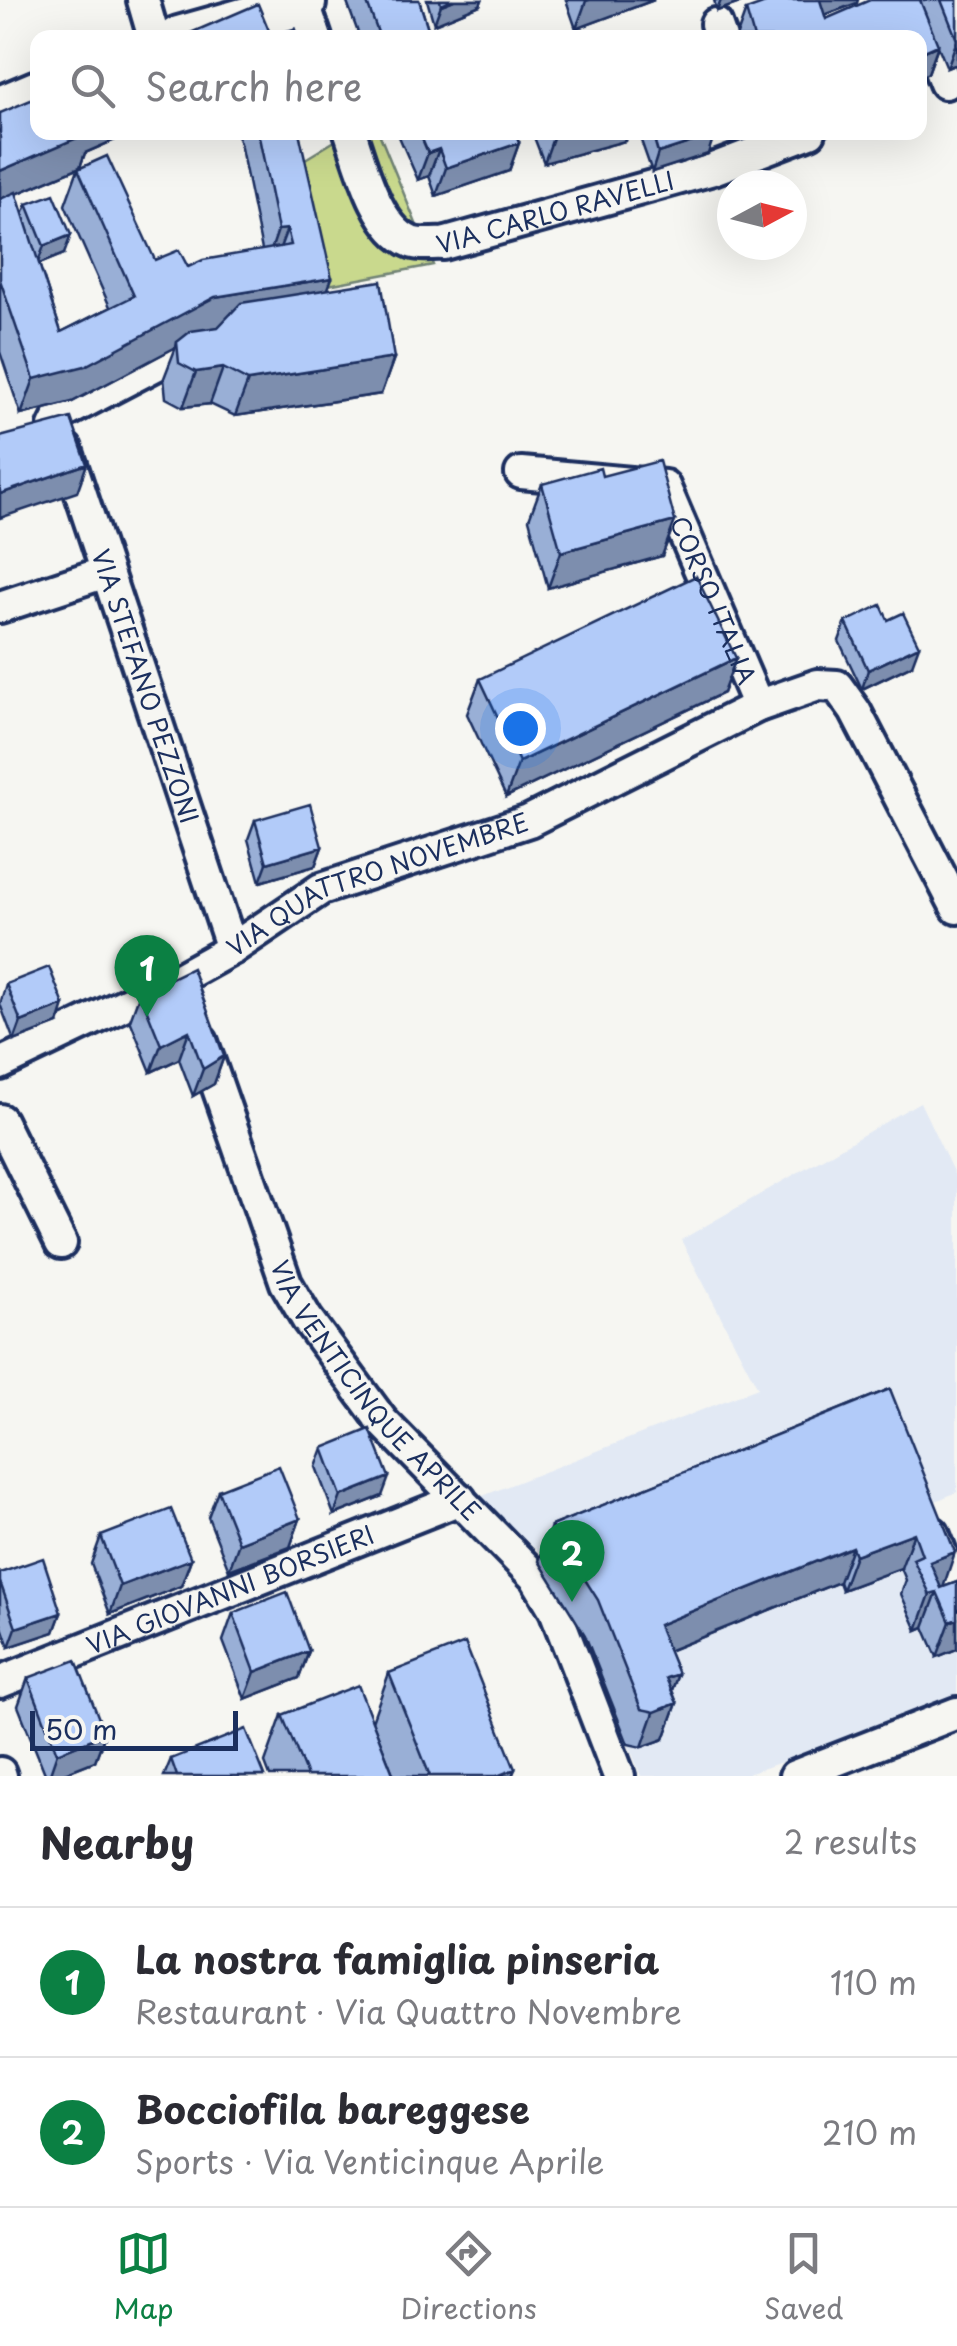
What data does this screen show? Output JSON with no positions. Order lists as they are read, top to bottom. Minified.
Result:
{"streets":{"street":["VIA CARLO RAVELLI","CORSO ITALIA","VIA STEFANO PEZZONI","VIA QUATTRO NOVEMBRE","VIA VENTICINQUE APRILE","VIA GIOVANNI BORSIERI"]},"crossings":[["CORSO ITALIA","VIA QUATTRO NOVEMBRE"],["VIA STEFANO PEZZONI","VIA QUATTRO NOVEMBRE"],["VIA QUATTRO NOVEMBRE","VIA VENTICINQUE APRILE"],["VIA VENTICINQUE APRILE","VIA GIOVANNI BORSIERI"]],"scale_bar":"50 m","north":"right","page":{"search":"Search here","pins":["1","2"],"scale":"50 m","heading":["Nearby","2 results"],"list":[{"mark":"1","name":"La nostra famiglia pinseria","note":"Restaurant · Via Quattro Novembre","value":"110 m"},{"mark":"2","name":"Bocciofila bareggese","note":"Sports · Via Venticinque Aprile","value":"210 m"}],"nav":["Map","Directions","Saved"]}}
